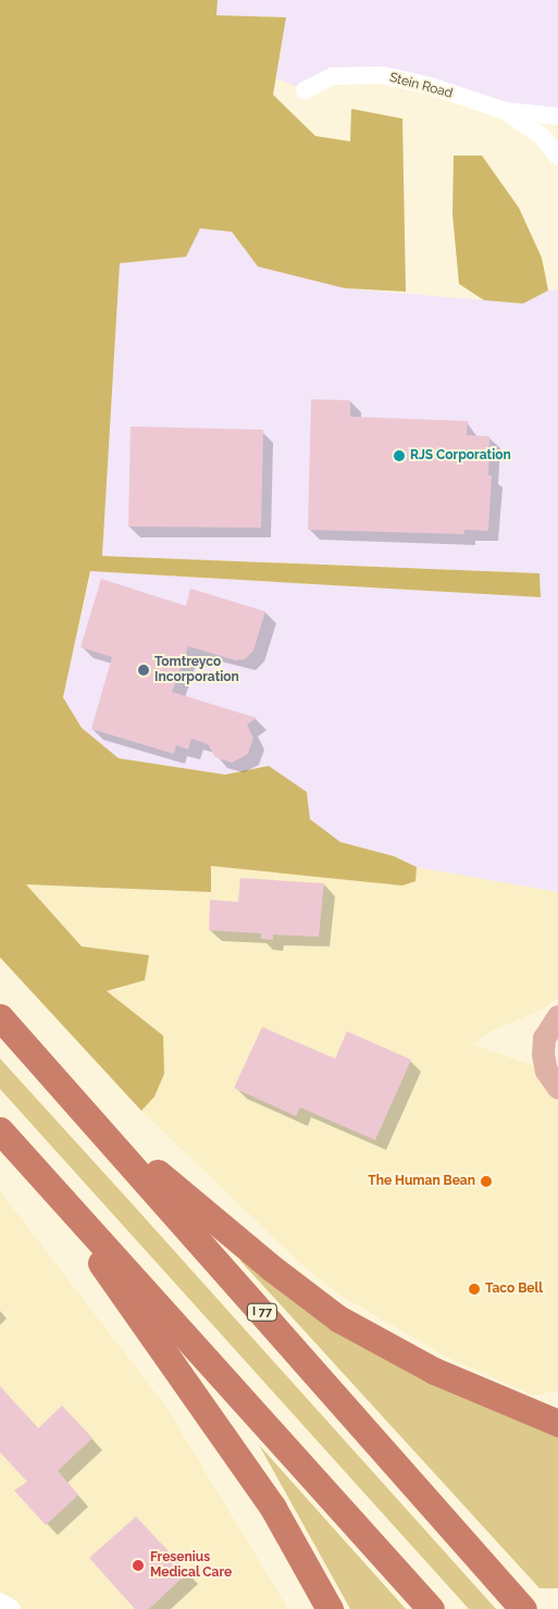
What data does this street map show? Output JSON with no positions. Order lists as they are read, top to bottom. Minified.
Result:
{"streets":{"highway":["I 77"],"street":["Stein Road"]},"places":["RJS Corporation","Tomtreyco Incorporation","The Human Bean","Taco Bell","Fresenius Medical Care"]}
